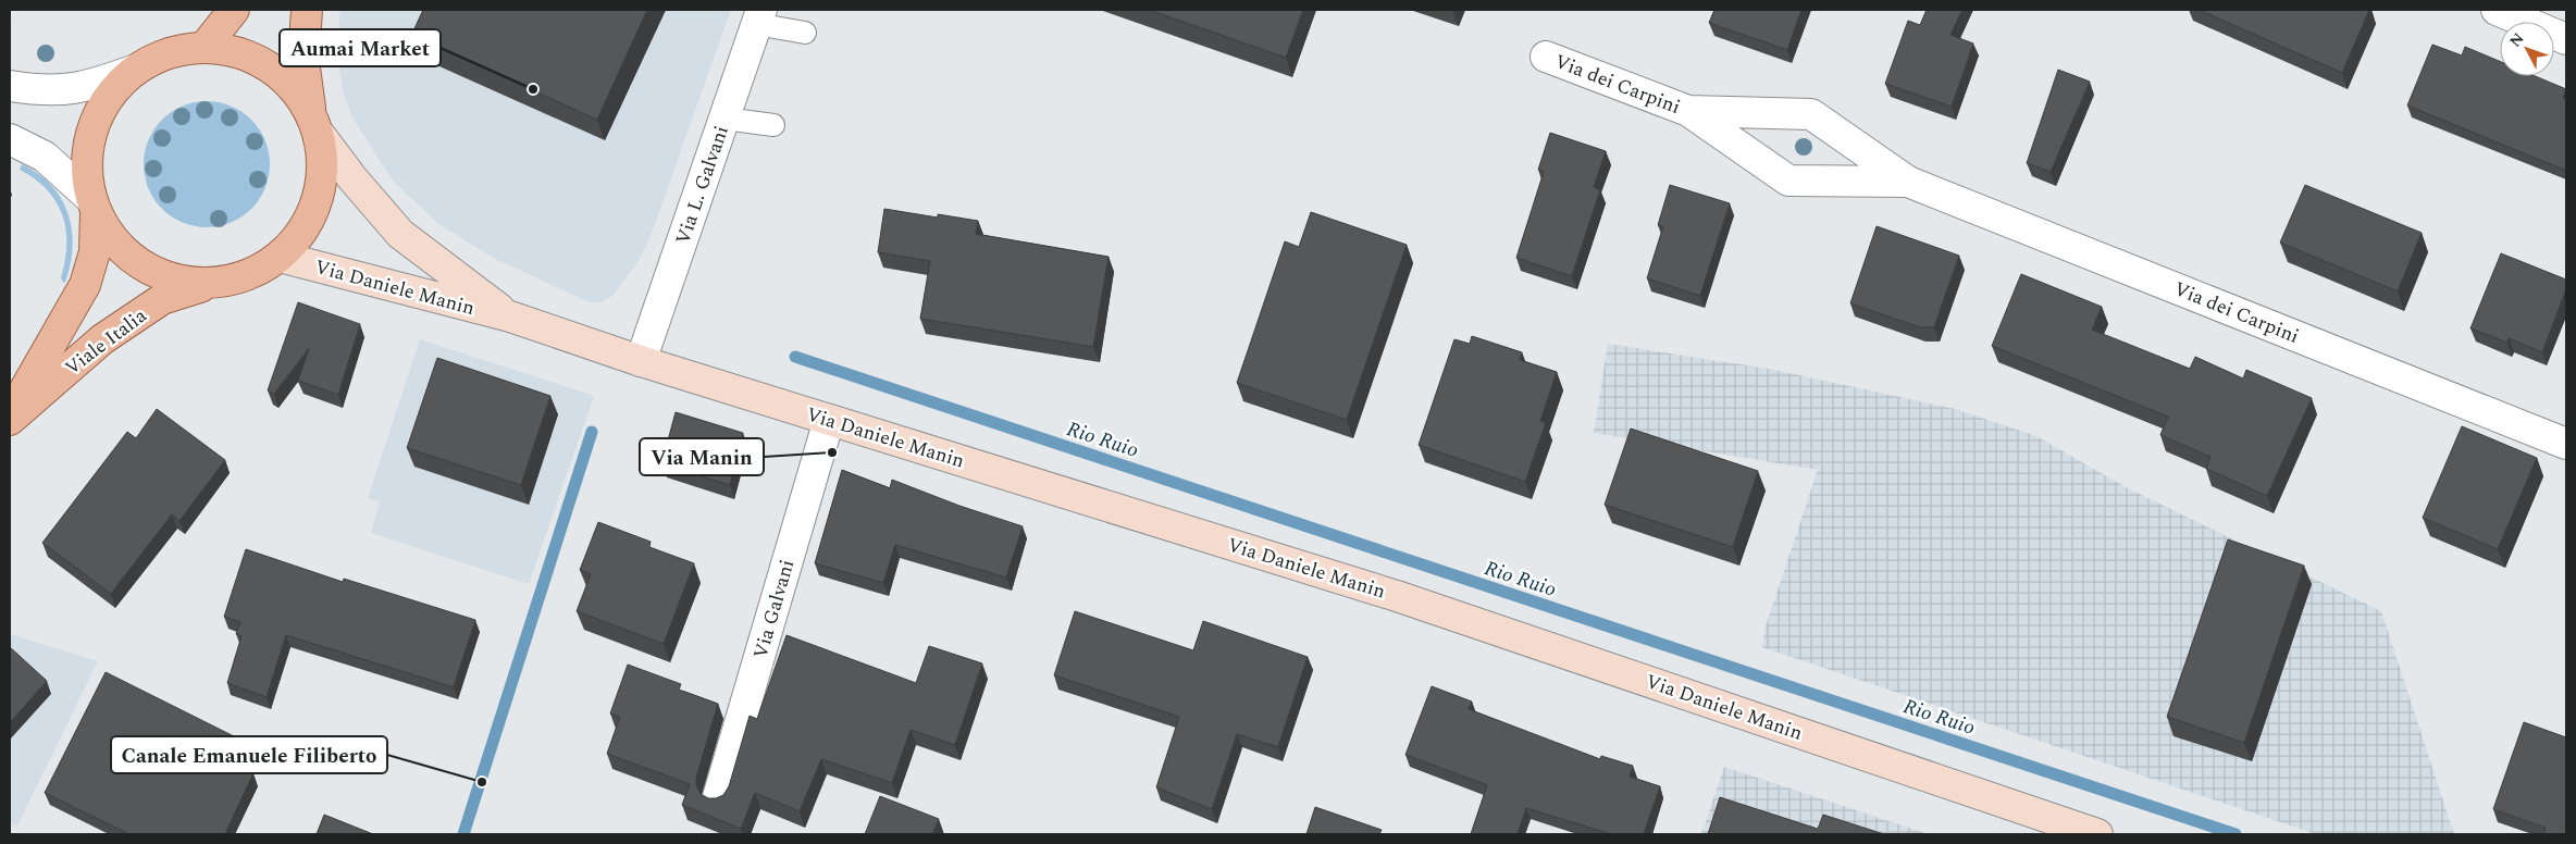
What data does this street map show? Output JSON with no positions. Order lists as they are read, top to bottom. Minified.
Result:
{"streets":{"main road":["Via Daniele Manin","Viale Italia"],"street":["Via dei Carpini","Via L. Galvani","Via Galvani"]},"crossings":[["Via L. Galvani","Via Daniele Manin"],["Via Daniele Manin","Viale Italia"],["Via Daniele Manin","Via Galvani"]],"water":["Rio Ruio"],"places":["Aumai Market","Via Manin","Canale Emanuele Filiberto"],"north":"top left"}
